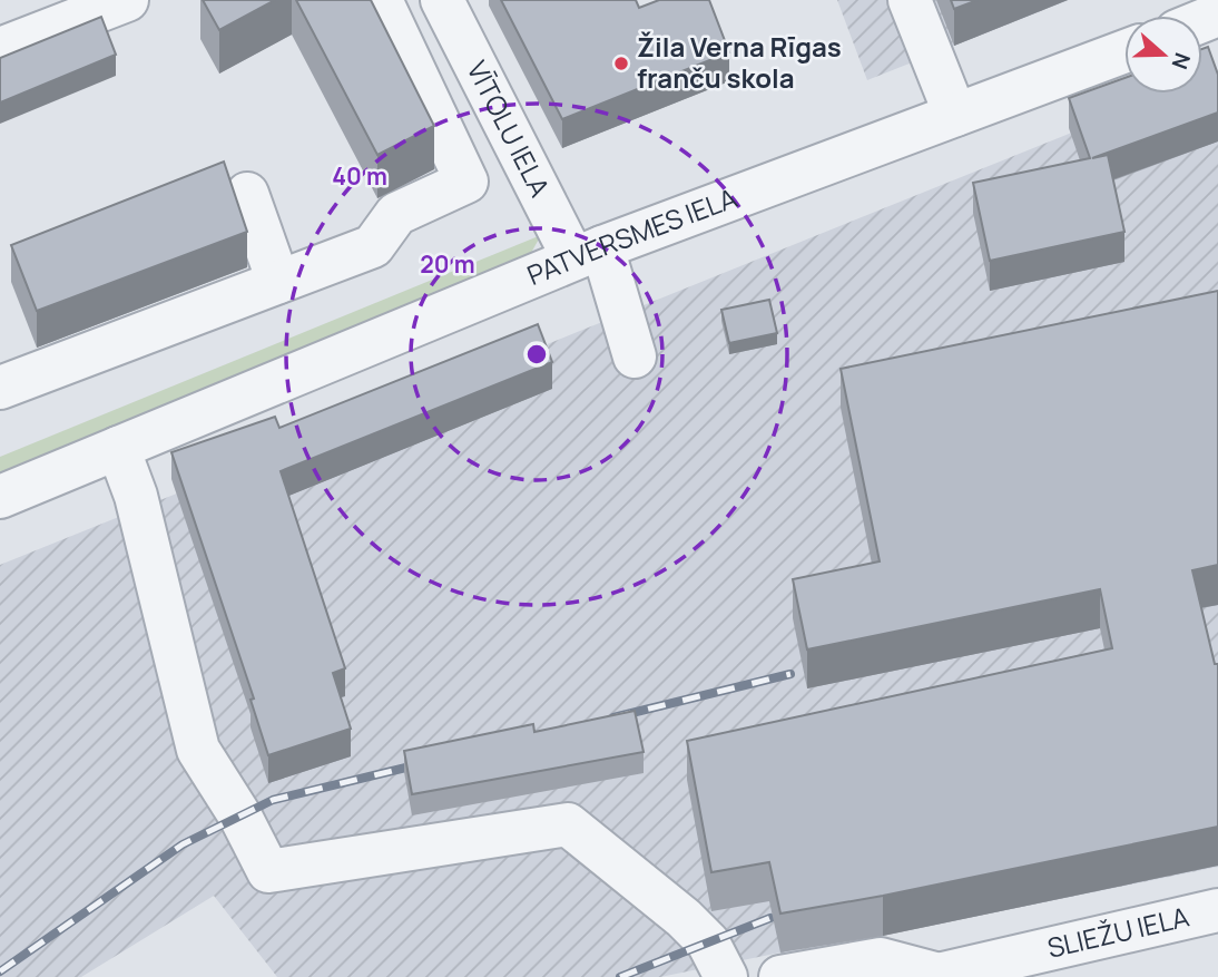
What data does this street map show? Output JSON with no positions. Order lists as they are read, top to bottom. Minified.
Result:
{"streets":{"street":["VĪTOLU IELA","PATVERSMES IELA","SLIEŽU IELA"]},"crossings":[["VĪTOLU IELA","PATVERSMES IELA"]],"places":["Žila Verna Rīgas franču skola"],"north":"right","rings":["40 m","20 m"]}
